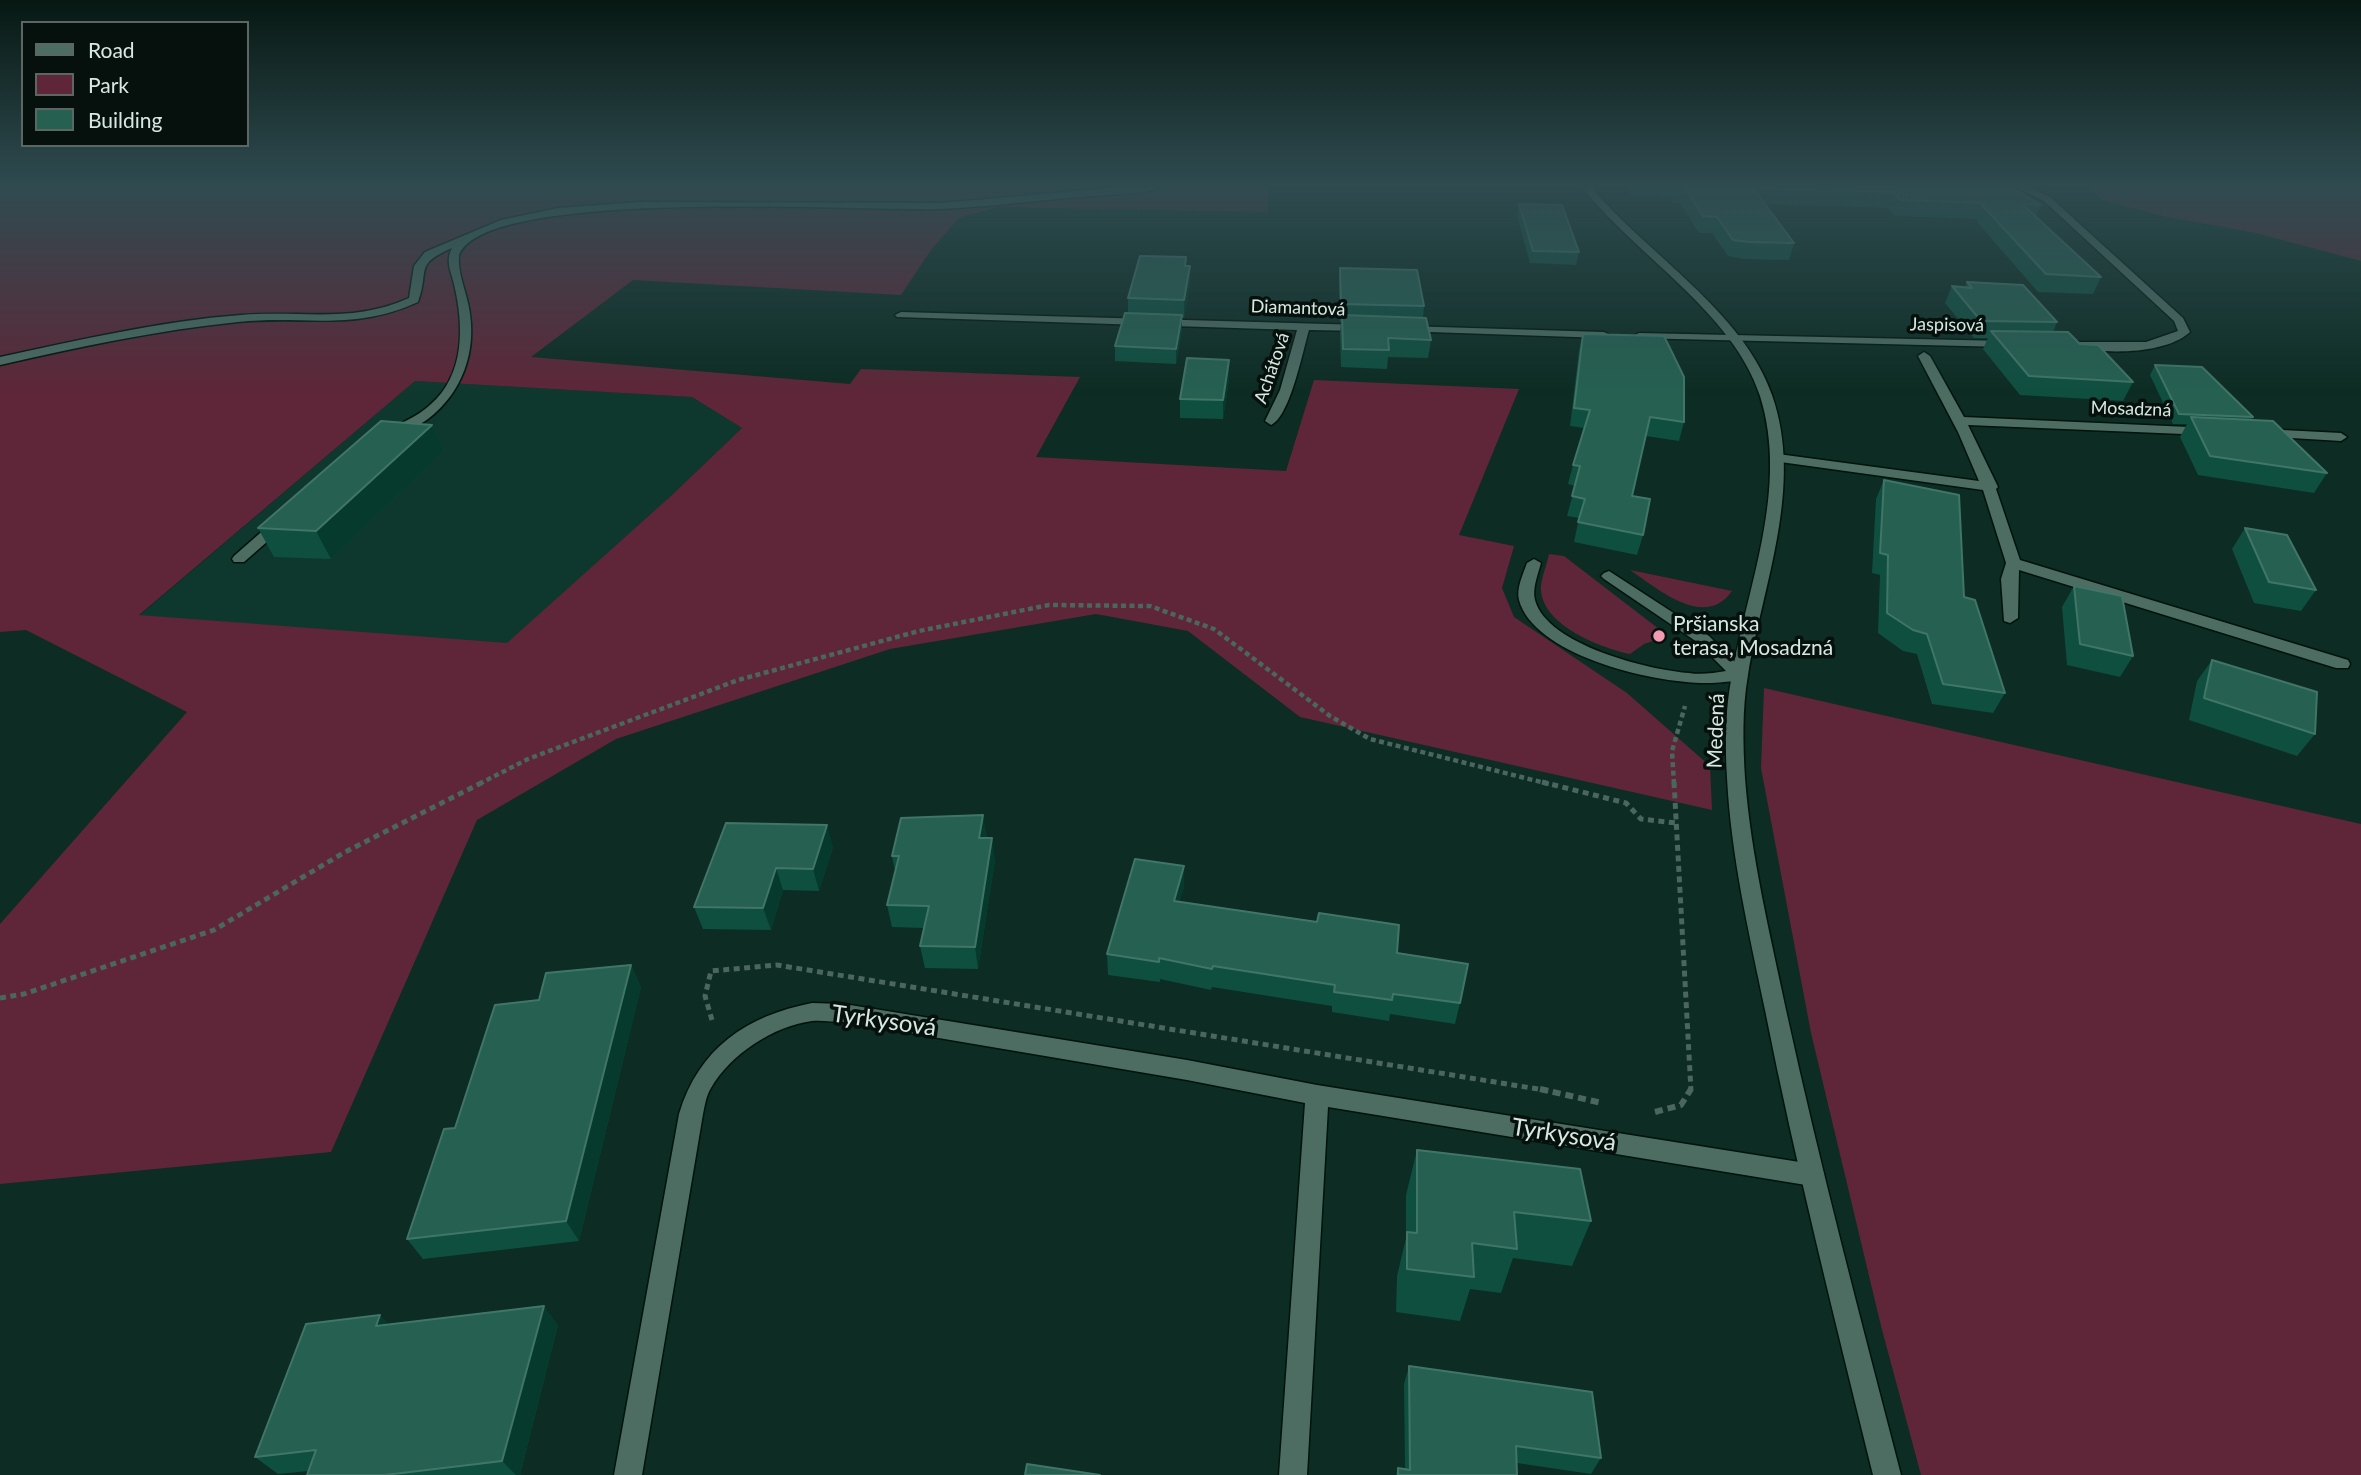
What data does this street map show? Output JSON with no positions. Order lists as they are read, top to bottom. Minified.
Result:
{"streets":{"street":["Diamantová","Jaspisová","Achátová","Mosadzná","Medená","Tyrkysová"]},"crossings":[["Diamantová","Achátová"],["Jaspisová","Medená"],["Medená","Tyrkysová"]],"places":["Pršianska terasa, Mosadzná"],"legend":["Road","Park","Building"]}
